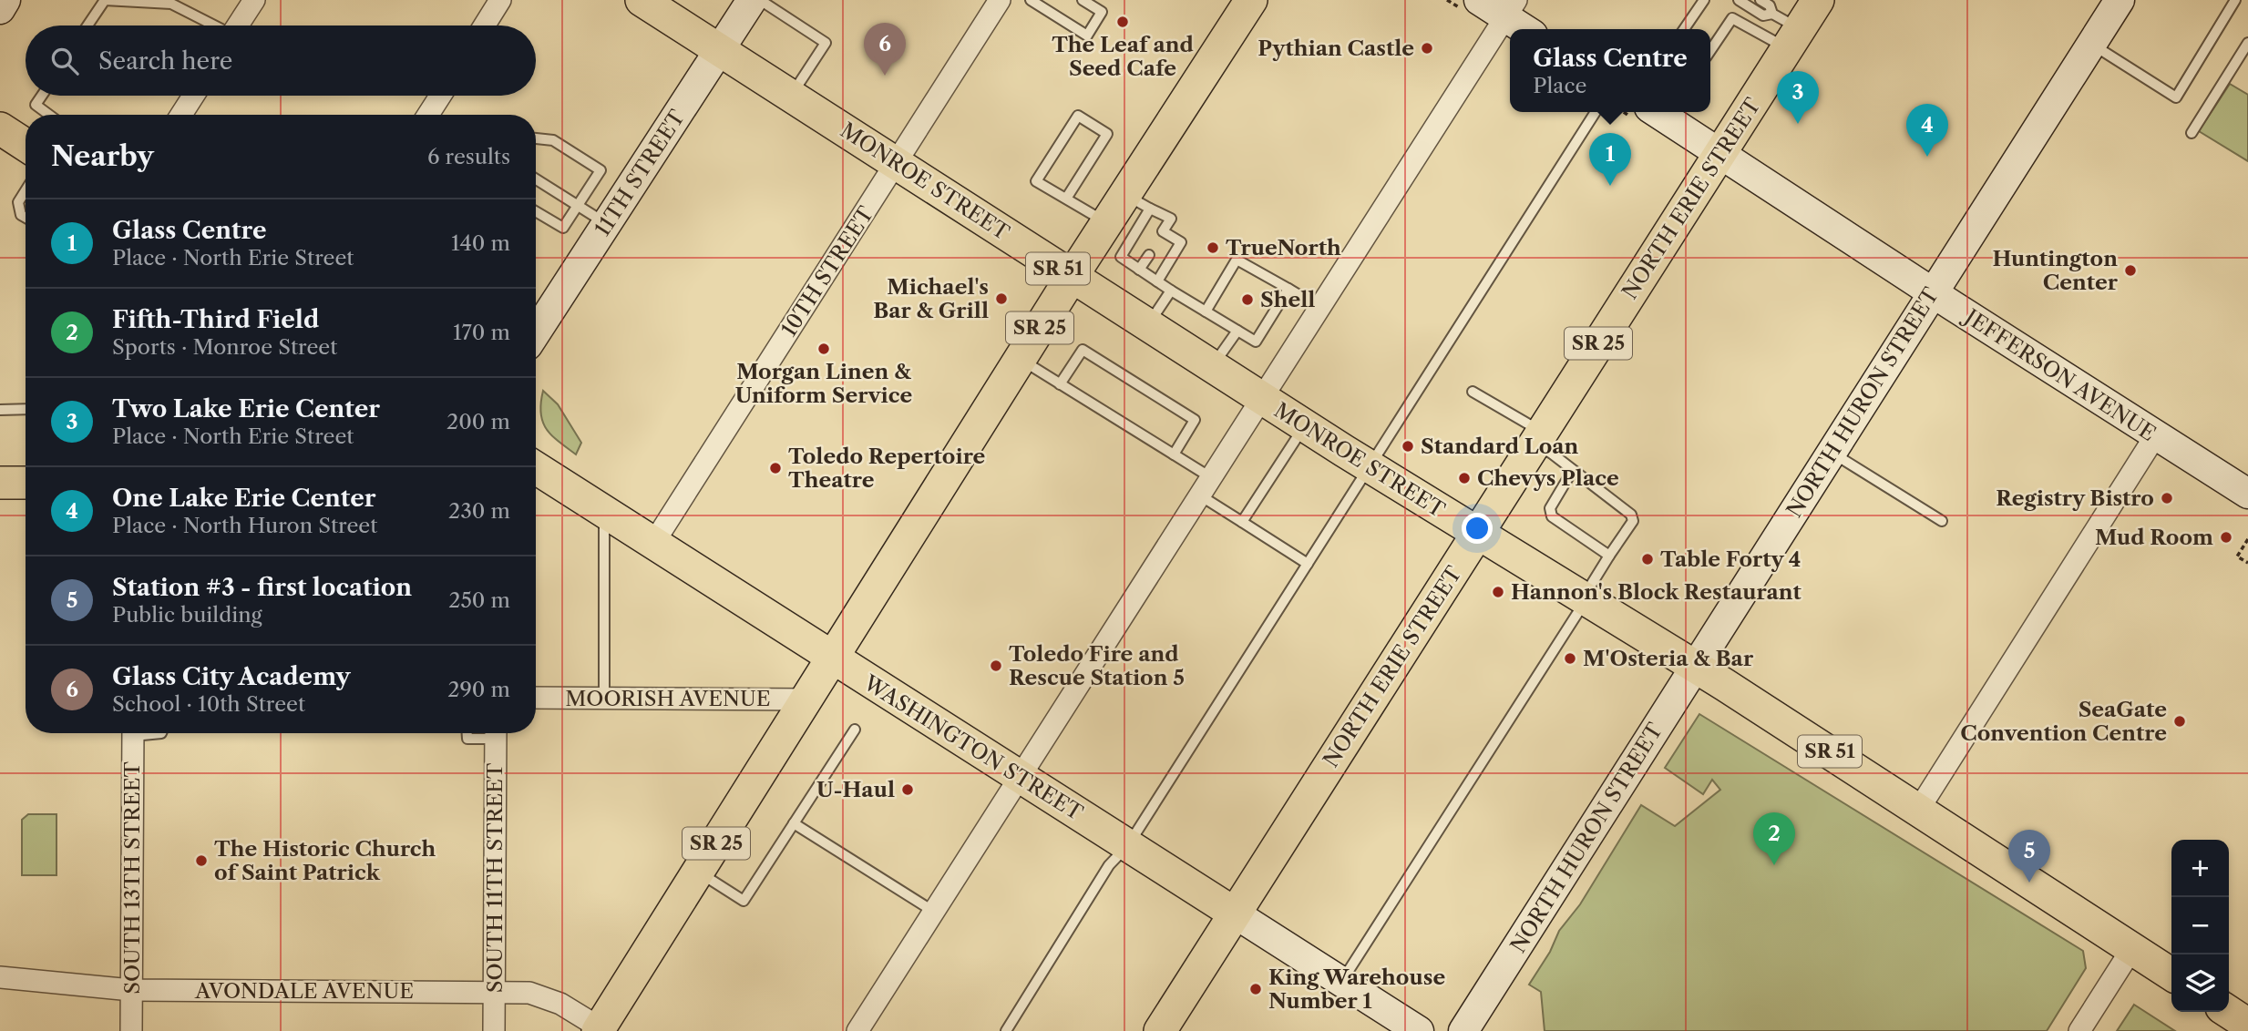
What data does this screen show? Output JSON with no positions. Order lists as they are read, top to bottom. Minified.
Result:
{"streets":{"main road":["MONROE STREET","NORTH ERIE STREET","SR 51","SR 25","WASHINGTON STREET"],"street":["11TH STREET","10TH STREET","JEFFERSON AVENUE","NORTH HURON STREET","MOORISH AVENUE","SOUTH 13TH STREET","SOUTH 11TH STREET","AVONDALE AVENUE"]},"crossings":[["11TH STREET","MONROE STREET"],["MONROE STREET","NORTH ERIE STREET"],["MONROE STREET","10TH STREET"],["MONROE STREET","SR 25"],["MONROE STREET","NORTH HURON STREET"],["NORTH ERIE STREET","SR 25"],["NORTH ERIE STREET","JEFFERSON AVENUE"],["NORTH ERIE STREET","WASHINGTON STREET"],["10TH STREET","WASHINGTON STREET"],["SR 25","MOORISH AVENUE"],["SR 25","WASHINGTON STREET"],["SR 25","AVONDALE AVENUE"],["JEFFERSON AVENUE","NORTH HURON STREET"],["SOUTH 13TH STREET","AVONDALE AVENUE"],["SOUTH 11TH STREET","AVONDALE AVENUE"]],"places":["The Leaf and Seed Cafe","Pythian Castle","TrueNorth","Huntington Center","Michael's Bar & Grill","Shell","Morgan Linen & Uniform Service","Standard Loan","Toledo Repertoire Theatre","Chevys Place","Registry Bistro","Mud Room","Table Forty 4","Hannon's Block Restaurant","M'Osteria & Bar","Toledo Fire and Rescue Station 5","SeaGate Convention Centre","U-Haul","The Historic Church of Saint Patrick","King Warehouse Number 1"],"page":{"pins":["6","3","4","1","2","5"],"search":"Search here","popup":["Glass Centre","Place"],"heading":["Nearby","6 results"],"list":[{"mark":"1","name":"Glass Centre","note":"Place · North Erie Street","value":"140 m"},{"mark":"2","name":"Fifth-Third Field","note":"Sports · Monroe Street","value":"170 m"},{"mark":"3","name":"Two Lake Erie Center","note":"Place · North Erie Street","value":"200 m"},{"mark":"4","name":"One Lake Erie Center","note":"Place · North Huron Street","value":"230 m"},{"mark":"5","name":"Station #3 - first location","note":"Public building","value":"250 m"},{"mark":"6","name":"Glass City Academy","note":"School · 10th Street","value":"290 m"}],"map_buttons":["+","−"]}}
